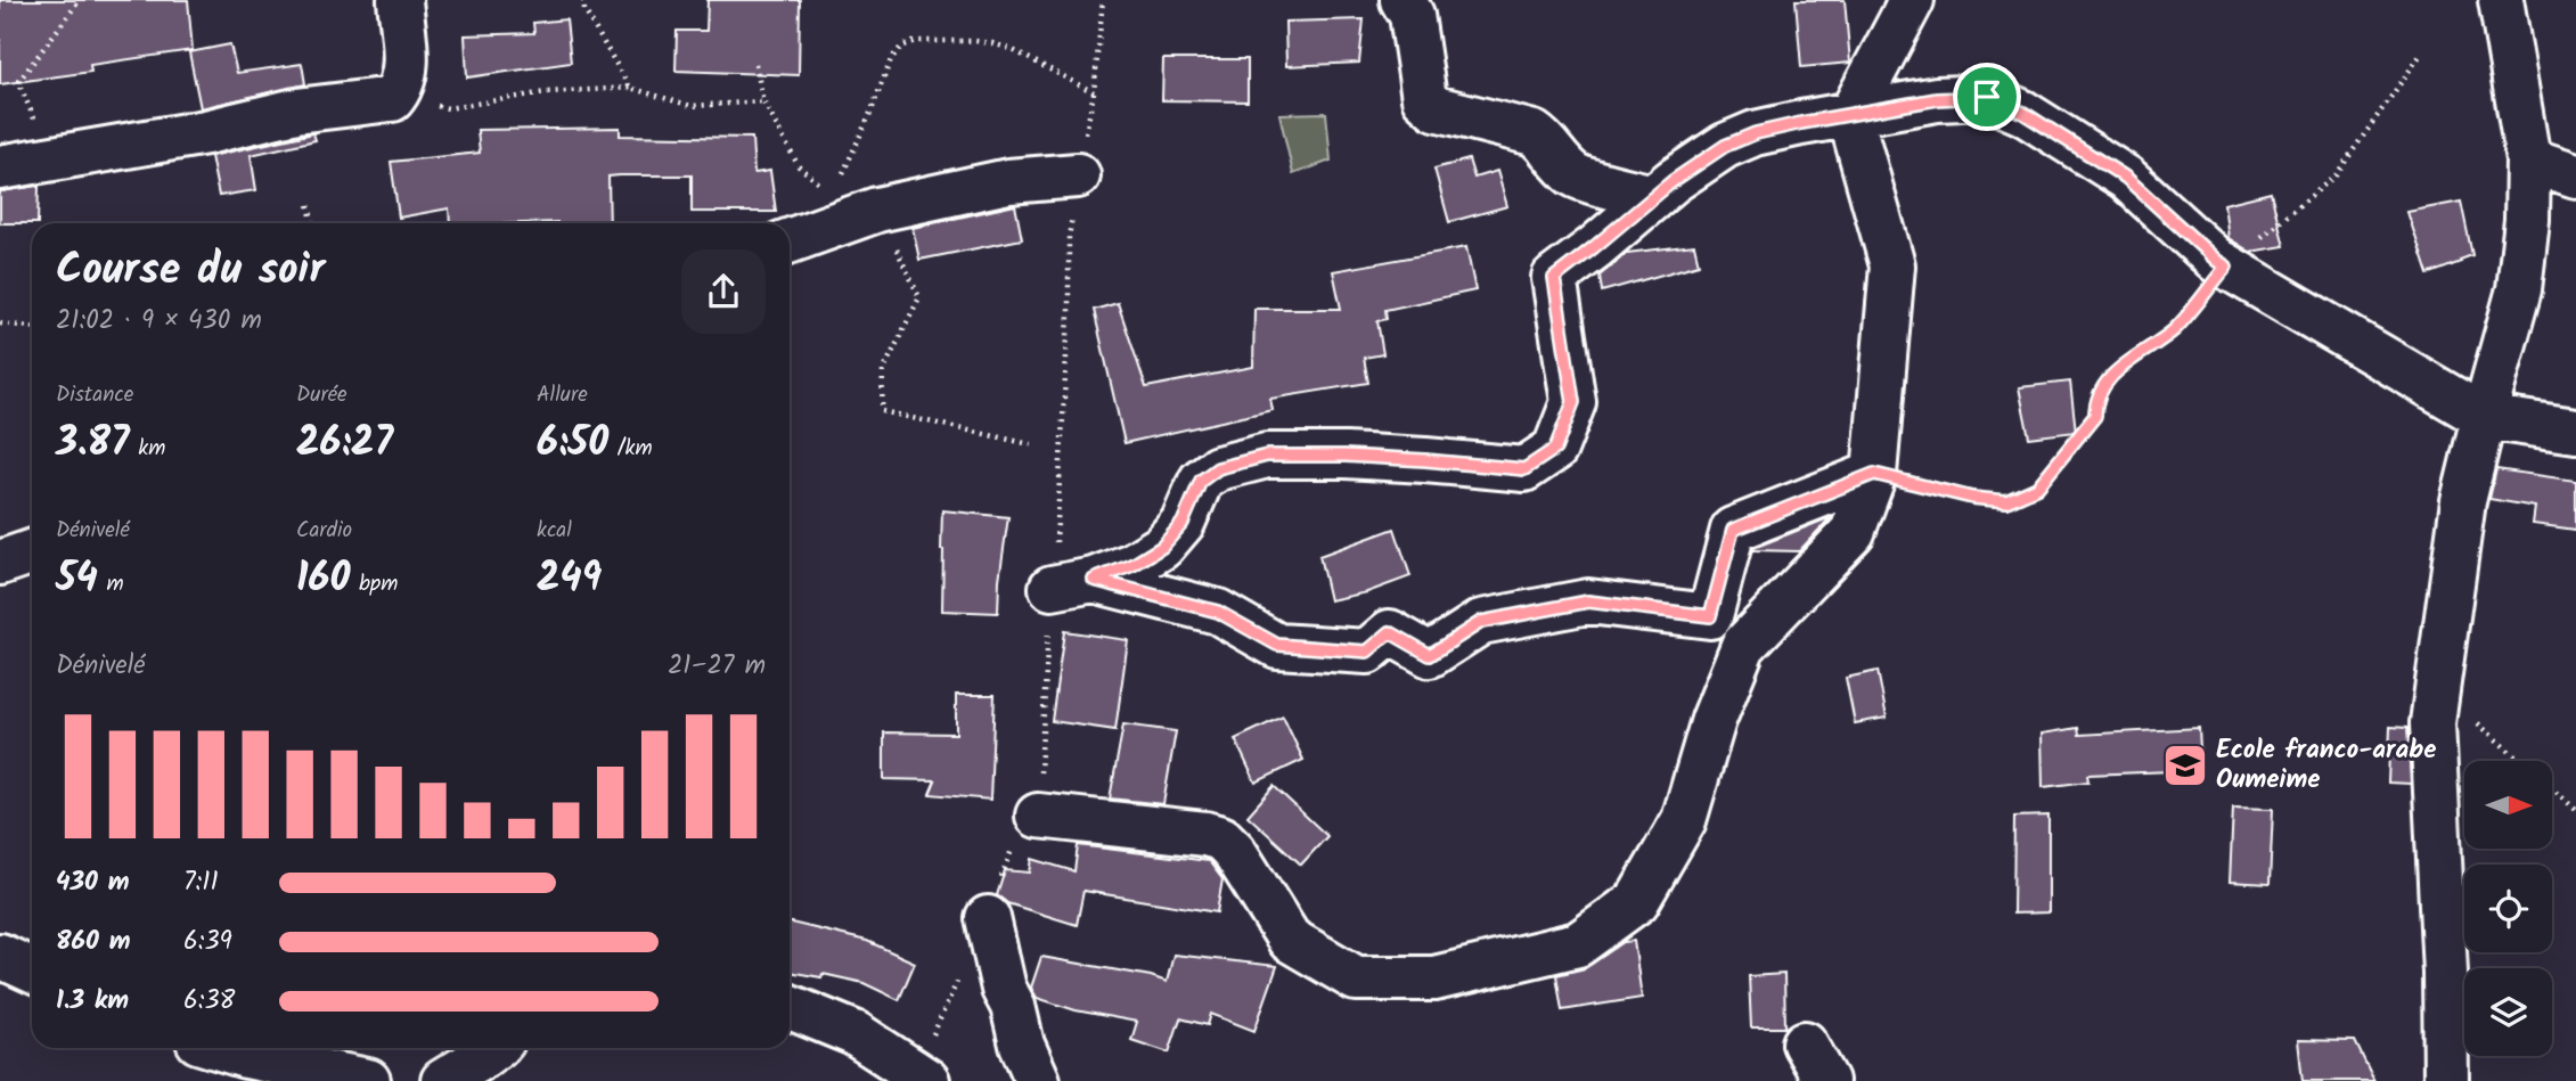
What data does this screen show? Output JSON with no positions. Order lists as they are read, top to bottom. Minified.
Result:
{"places":{"school or university":["Ecole franco-arabe Oumeime"]},"north":"right","page":{"heading":["Course du soir","21:02 · 9 × 430 m"],"stats":[["Distance","3.87 km"],["Durée","26:27"],["Allure","6:50 /km"],["Dénivelé","54 m"],["Cardio","160 bpm"],["kcal","249"]],"chart":["Dénivelé","21–27 m"],"list":[{"name":"430 m","note":"7:11"},{"name":"860 m","note":"6:39"},{"name":"1.3 km","note":"6:38"}]}}
